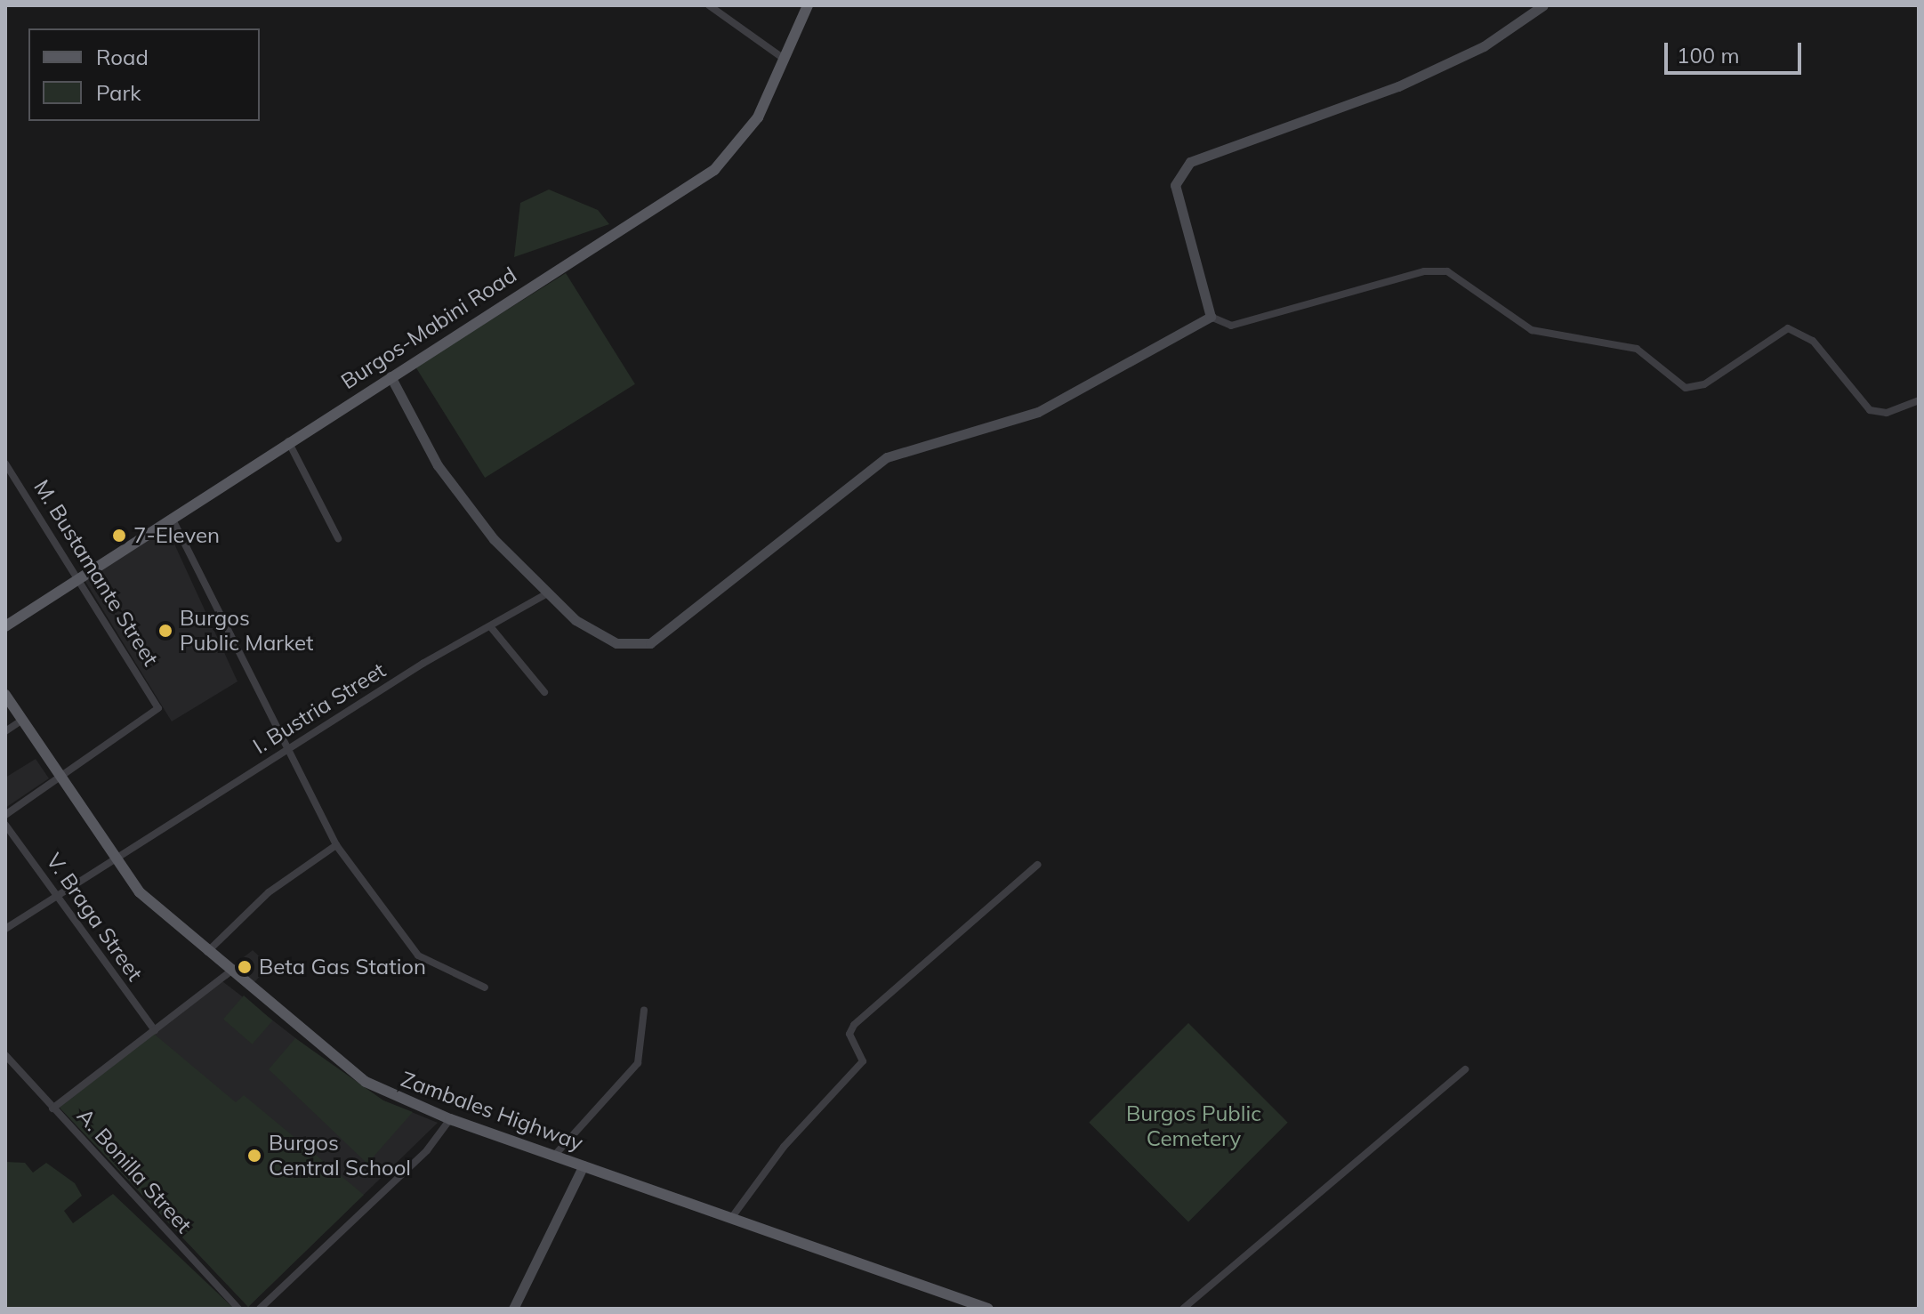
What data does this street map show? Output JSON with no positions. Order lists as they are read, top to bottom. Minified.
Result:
{"streets":{"main road":["Burgos-Mabini Road","Zambales Highway"],"street":["M. Bustamante Street","I. Bustria Street","V. Braga Street","A. Bonilla Street"]},"crossings":[["Burgos-Mabini Road","M. Bustamante Street"],["M. Bustamante Street","Zambales Highway"],["I. Bustria Street","V. Braga Street"],["I. Bustria Street","Zambales Highway"]],"parks":["Burgos Public Cemetery"],"places":["7-Eleven","Burgos Public Market","Beta Gas Station","Burgos Central School"],"legend":["Road","Park"],"scale_bar":"100 m"}
